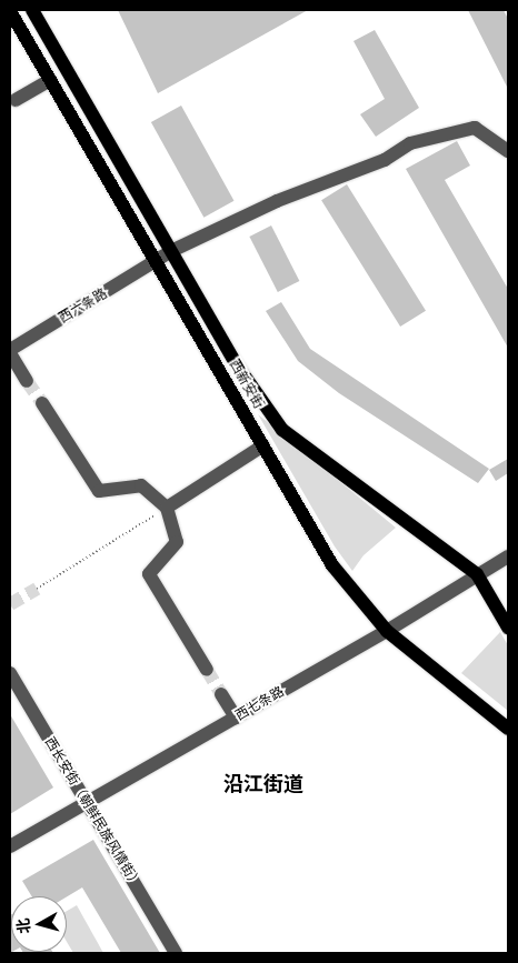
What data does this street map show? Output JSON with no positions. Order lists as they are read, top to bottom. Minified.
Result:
{"streets":{"main road":["西新安街"],"street":["西六条路","西七条路","西长安街（朝鲜民族风情街）"]},"crossings":[["西六条路","西新安街"],["西新安街","西七条路"],["西七条路","西长安街（朝鲜民族风情街）"]],"districts":["沿江街道"],"north":"left"}
